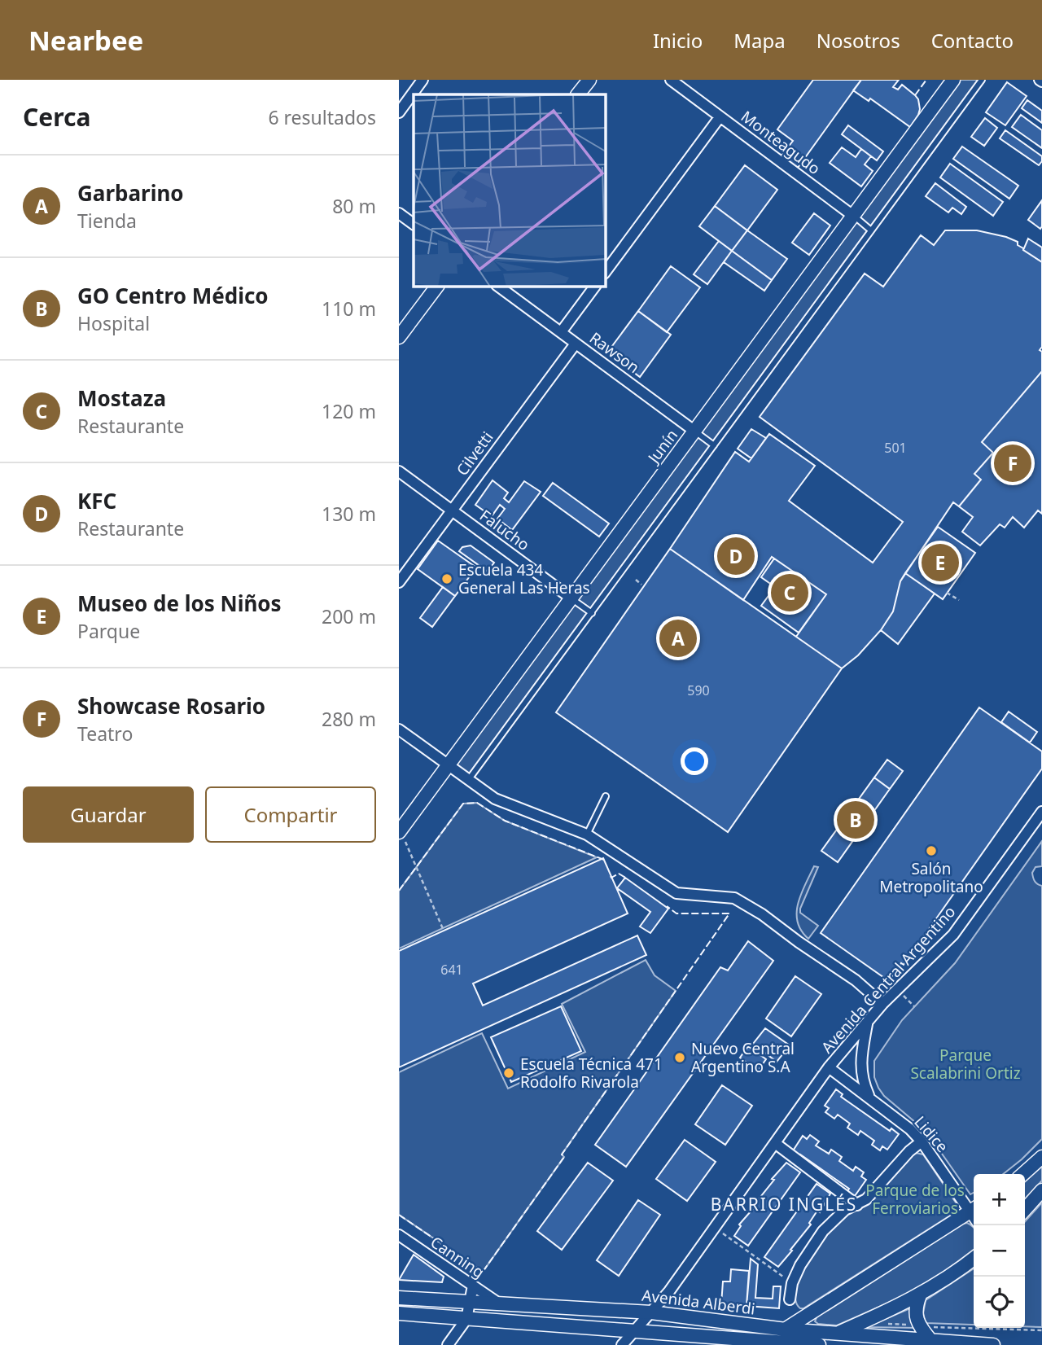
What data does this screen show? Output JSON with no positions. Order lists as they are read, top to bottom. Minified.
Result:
{"streets":{"main road":["Junín","Avenida Alberdi"],"street":["Monteagudo","Rawson","Cilvetti","Falucho","Avenida Central Argentino","Lidice","Canning"]},"crossings":[["Monteagudo","Junín"],["Rawson","Junín"],["Rawson","Cilvetti"],["Junín","Falucho"],["Cilvetti","Falucho"],["Avenida Central Argentino","Lidice"],["Avenida Central Argentino","Avenida Alberdi"],["Canning","Avenida Alberdi"]],"districts":["BARRIO INGLÉS"],"parks":["Parque Scalabrini Ortiz","Parque de los Ferroviarios"],"places":["Escuela 434 General Las Heras","Salón Metropolitano","Nuevo Central Argentino S.A","Escuela Técnica 471 Rodolfo Rivarola"],"house_numbers":["501","590","641"],"page":{"header":"Nearbee","nav":["Inicio","Mapa","Nosotros","Contacto"],"heading":["Cerca","6 resultados"],"list":[{"mark":"A","name":"Garbarino","note":"Tienda","value":"80 m"},{"mark":"B","name":"GO Centro Médico","note":"Hospital","value":"110 m"},{"mark":"C","name":"Mostaza","note":"Restaurante","value":"120 m"},{"mark":"D","name":"KFC","note":"Restaurante","value":"130 m"},{"mark":"E","name":"Museo de los Niños","note":"Parque","value":"200 m"},{"mark":"F","name":"Showcase Rosario","note":"Teatro","value":"280 m"}],"pins":["F","D","E","C","A","B"],"buttons":["Guardar","Compartir"],"map_buttons":["+","−"]}}
